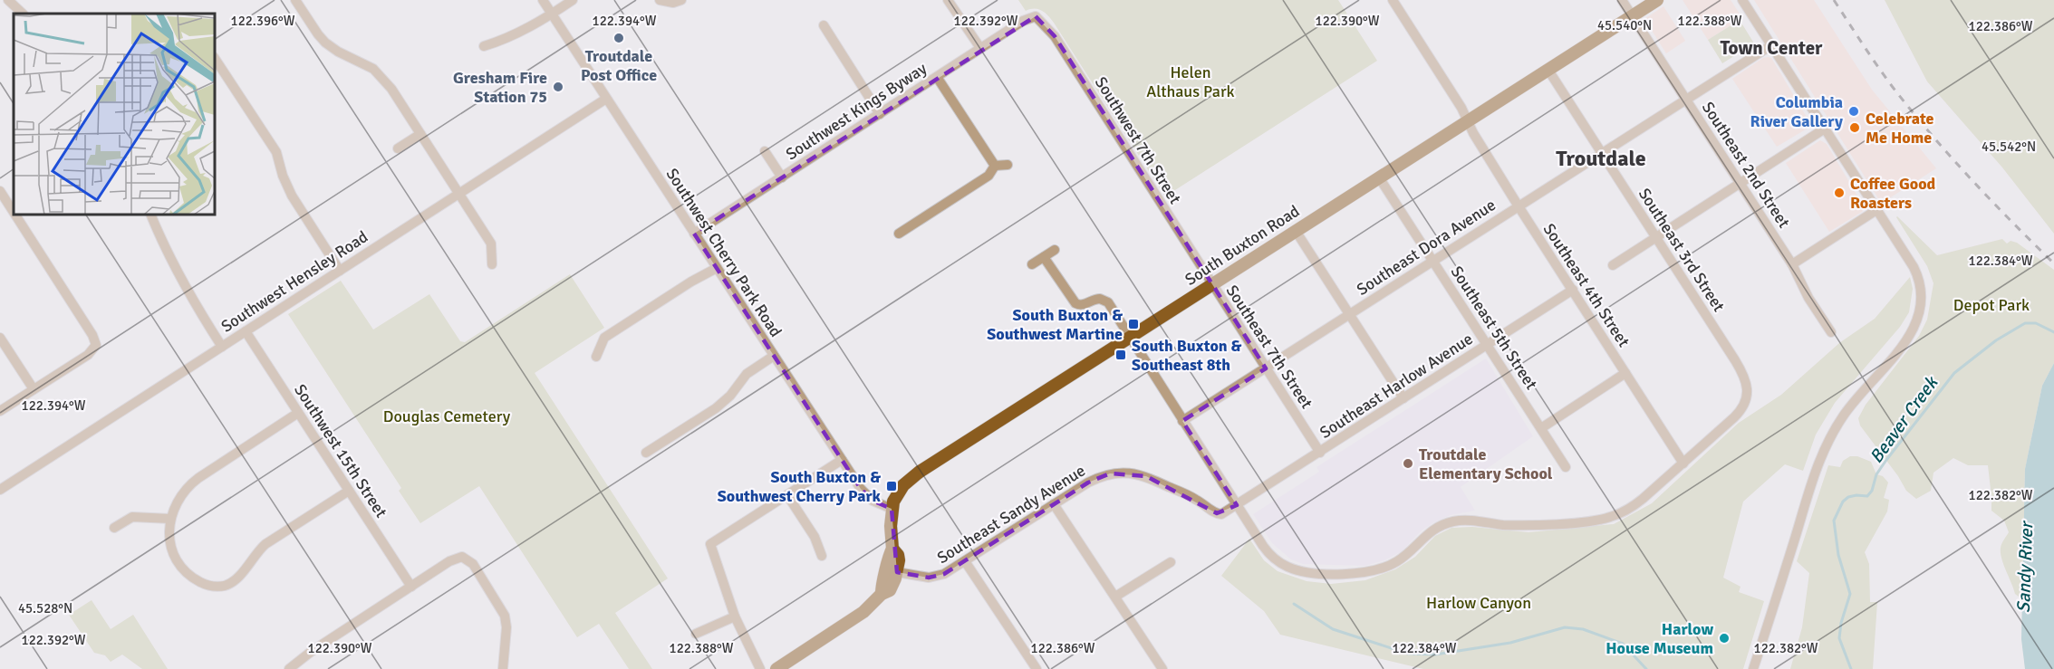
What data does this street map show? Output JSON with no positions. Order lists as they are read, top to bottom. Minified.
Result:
{"streets":{"main road":["South Buxton Road"],"street":["Southwest Kings Byway","Southwest 7th Street","Southeast 2nd Street","Southeast Dora Avenue","Southeast 3rd Street","Southwest Cherry Park Road","Southwest Hensley Road","Southeast 4th Street","Southeast 5th Street","Southeast 7th Street","Southeast Harlow Avenue","Southwest 15th Street","Southeast Sandy Avenue"]},"crossings":[["Southwest Kings Byway","Southwest 7th Street"],["Southwest Kings Byway","Southwest Cherry Park Road"],["Southwest 7th Street","South Buxton Road"],["Southwest 7th Street","Southeast 7th Street"],["Southeast 2nd Street","South Buxton Road"],["Southeast 2nd Street","Southeast Dora Avenue"],["South Buxton Road","Southeast 3rd Street"],["South Buxton Road","Southwest Cherry Park Road"],["South Buxton Road","Southeast 4th Street"],["South Buxton Road","Southeast 5th Street"],["South Buxton Road","Southeast 7th Street"],["South Buxton Road","Southeast Sandy Avenue"],["Southeast Dora Avenue","Southeast 3rd Street"],["Southeast Dora Avenue","Southeast 4th Street"],["Southeast Dora Avenue","Southeast 5th Street"],["Southeast Dora Avenue","Southeast 7th Street"],["Southeast 3rd Street","Southeast 4th Street"],["Southwest Cherry Park Road","Southwest Hensley Road"],["Southwest Hensley Road","Southwest 15th Street"],["Southeast 4th Street","Southeast Harlow Avenue"],["Southeast 5th Street","Southeast Harlow Avenue"],["Southeast 7th Street","Southeast Harlow Avenue"],["Southeast Harlow Avenue","Southeast Sandy Avenue"]],"districts":["Town Center","Troutdale"],"water":["Beaver Creek","Sandy River"],"parks":["Helen Althaus Park","Depot Park","Douglas Cemetery","Harlow Canyon"],"places":{"other":["Troutdale Post Office","Gresham Fire Station 75","Columbia River Gallery","Celebrate Me Home","Coffee Good Roasters","Troutdale Elementary School","Harlow House Museum"],"transit":["South Buxton & Southwest Martine","South Buxton & Southeast 8th","South Buxton & Southwest Cherry Park"]},"coordinates":["122.396°W","122.394°W","122.392°W","122.390°W","122.388°W","45.540°N","122.386°W","45.542°N","122.384°W","122.382°W","45.528°N"]}
